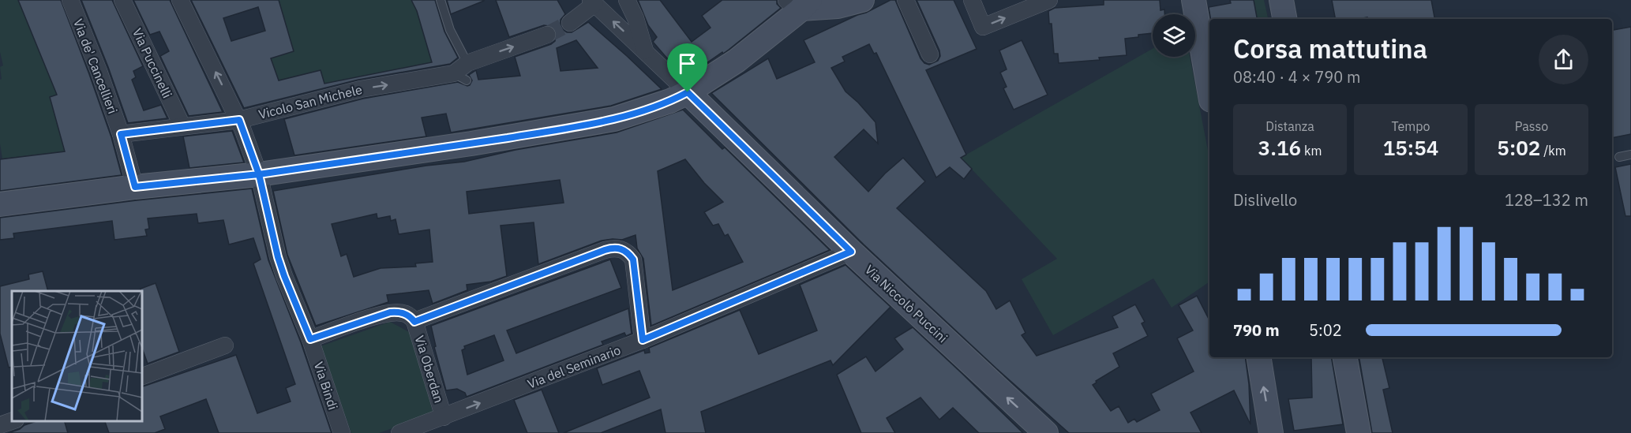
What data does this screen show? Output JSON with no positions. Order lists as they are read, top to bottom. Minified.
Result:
{"streets":{"street":["Via Puccinelli","Via de' Cancellieri","Vicolo San Michele","Via Niccolò Puccini","Via del Seminario","Via Oberdan","Via Bindi"]},"crossings":[["Via Puccinelli","Vicolo San Michele"],["Via de' Cancellieri","Vicolo San Michele"],["Vicolo San Michele","Via Bindi"],["Via Niccolò Puccini","Via del Seminario"],["Via del Seminario","Via Oberdan"],["Via Oberdan","Via Bindi"]],"one_way":["Via Niccolò Puccini","Via del Seminario"],"page":{"heading":["Corsa mattutina","08:40 · 4 × 790 m"],"stats":[["Distanza","3.16 km"],["Tempo","15:54"],["Passo","5:02 /km"]],"chart":["Dislivello","128–132 m"],"list":[{"name":"790 m","note":"5:02"}]}}
